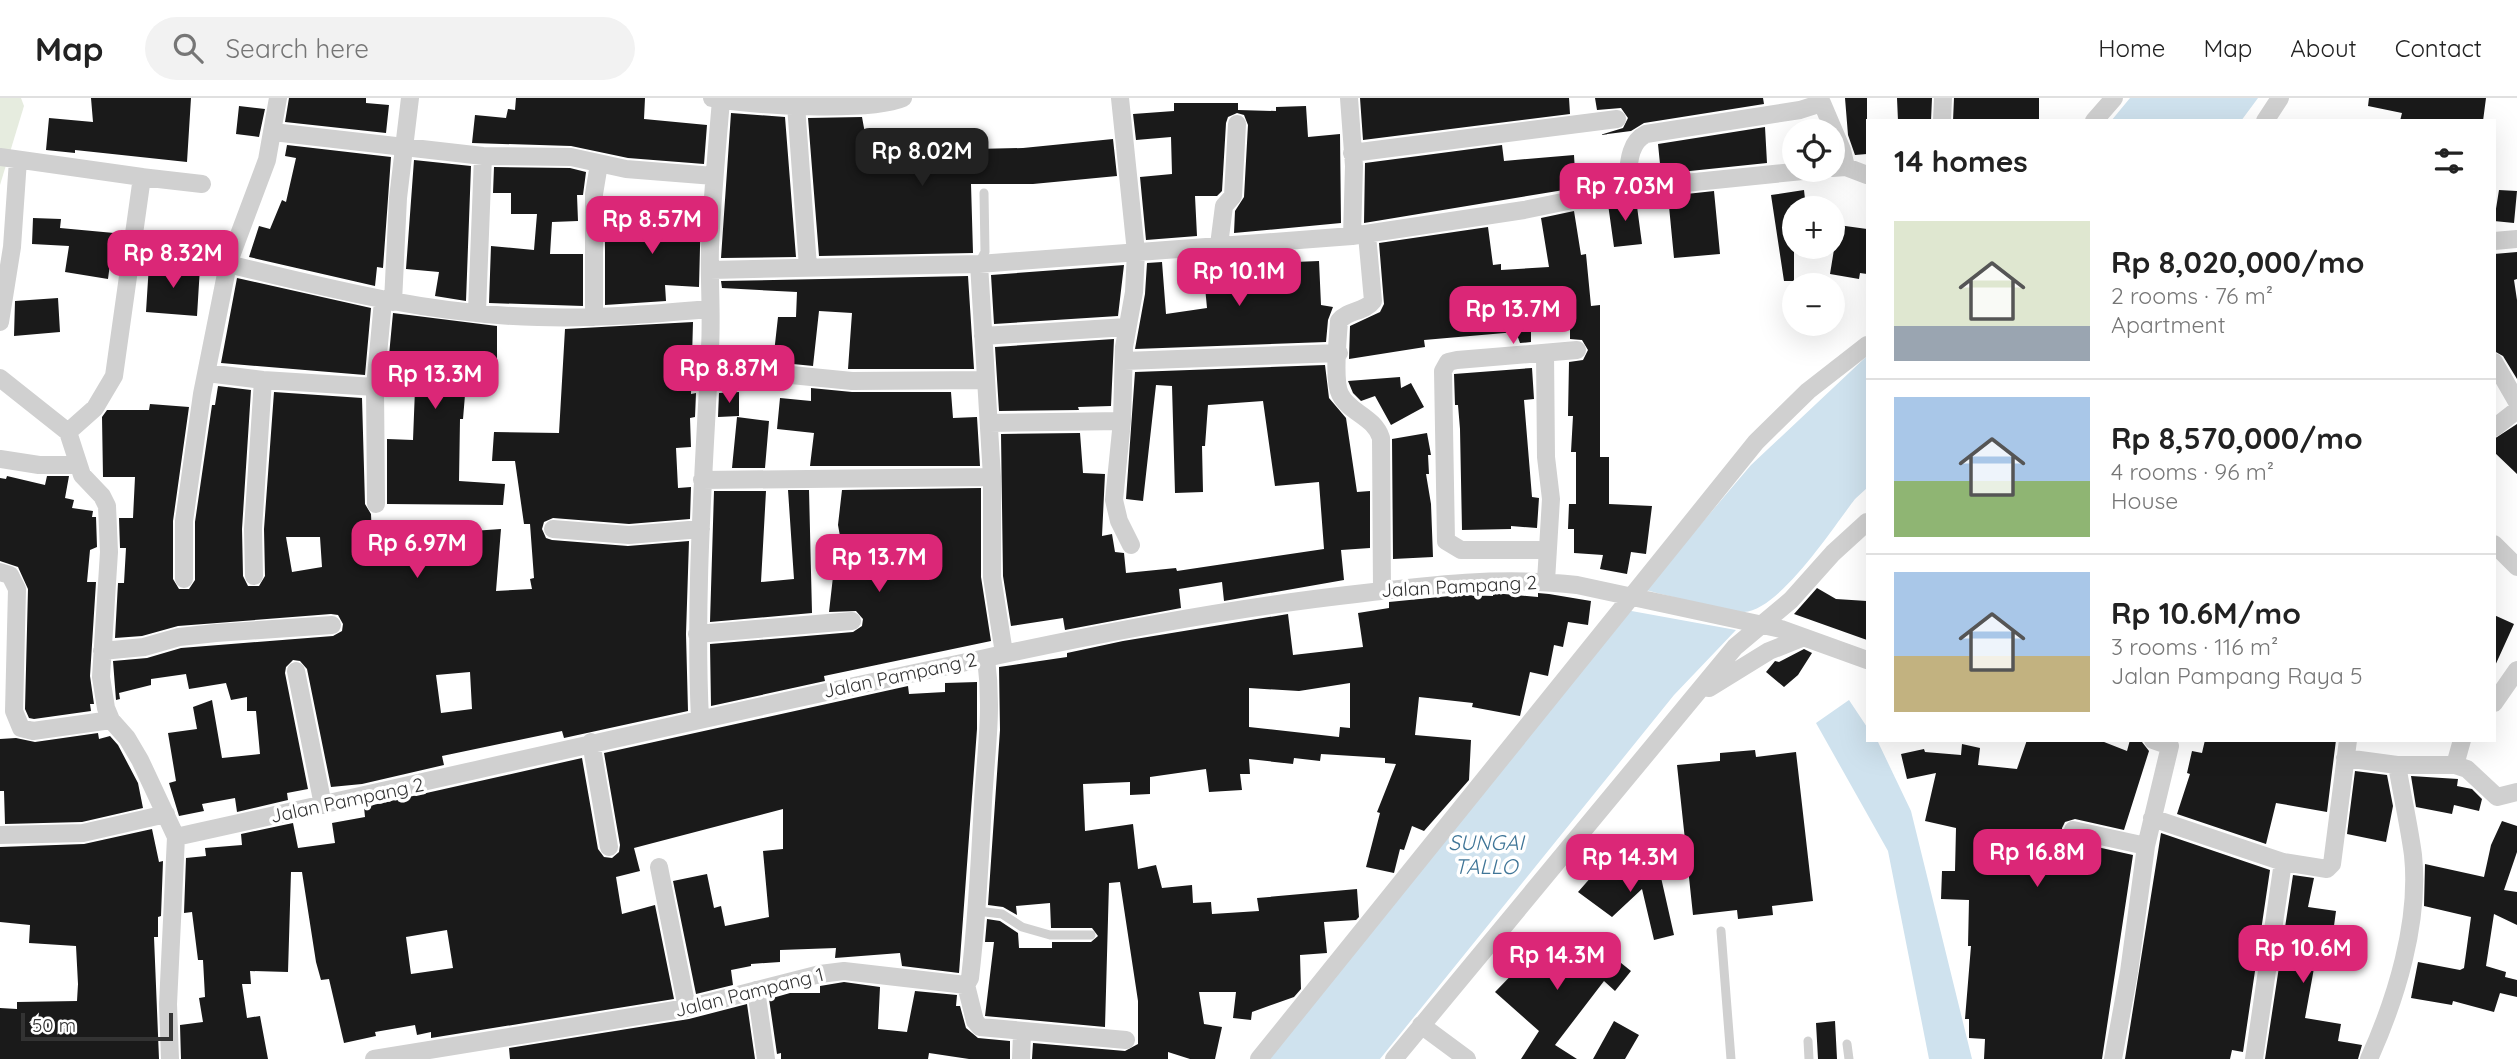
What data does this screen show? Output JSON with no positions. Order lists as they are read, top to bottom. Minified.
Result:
{"streets":{"street":["Jalan Pampang 2","Jalan Pampang 1"]},"water":["SUNGAI TALLO"],"scale_bar":"50 m","page":{"header":"Map","search":"Search here","nav":["Home","Map","About","Contact"],"map_buttons":["+","−"],"heading":"14 homes","price":["Rp 8.02M","Rp 7.03M","Rp 8.57M","Rp 8.32M","Rp 10.1M","Rp 13.7M","Rp 8.87M","Rp 13.3M","Rp 6.97M","Rp 13.7M","Rp 16.8M","Rp 14.3M","Rp 10.6M","Rp 14.3M"],"list":[{"name":"Rp 8,020,000/mo","note":"2 rooms · 76 m² · Apartment"},{"name":"Rp 8,570,000/mo","note":"4 rooms · 96 m² · House"},{"name":"Rp 10.6M/mo","note":"3 rooms · 116 m² · Jalan Pampang Raya 5"}],"scale":"50 m"}}
